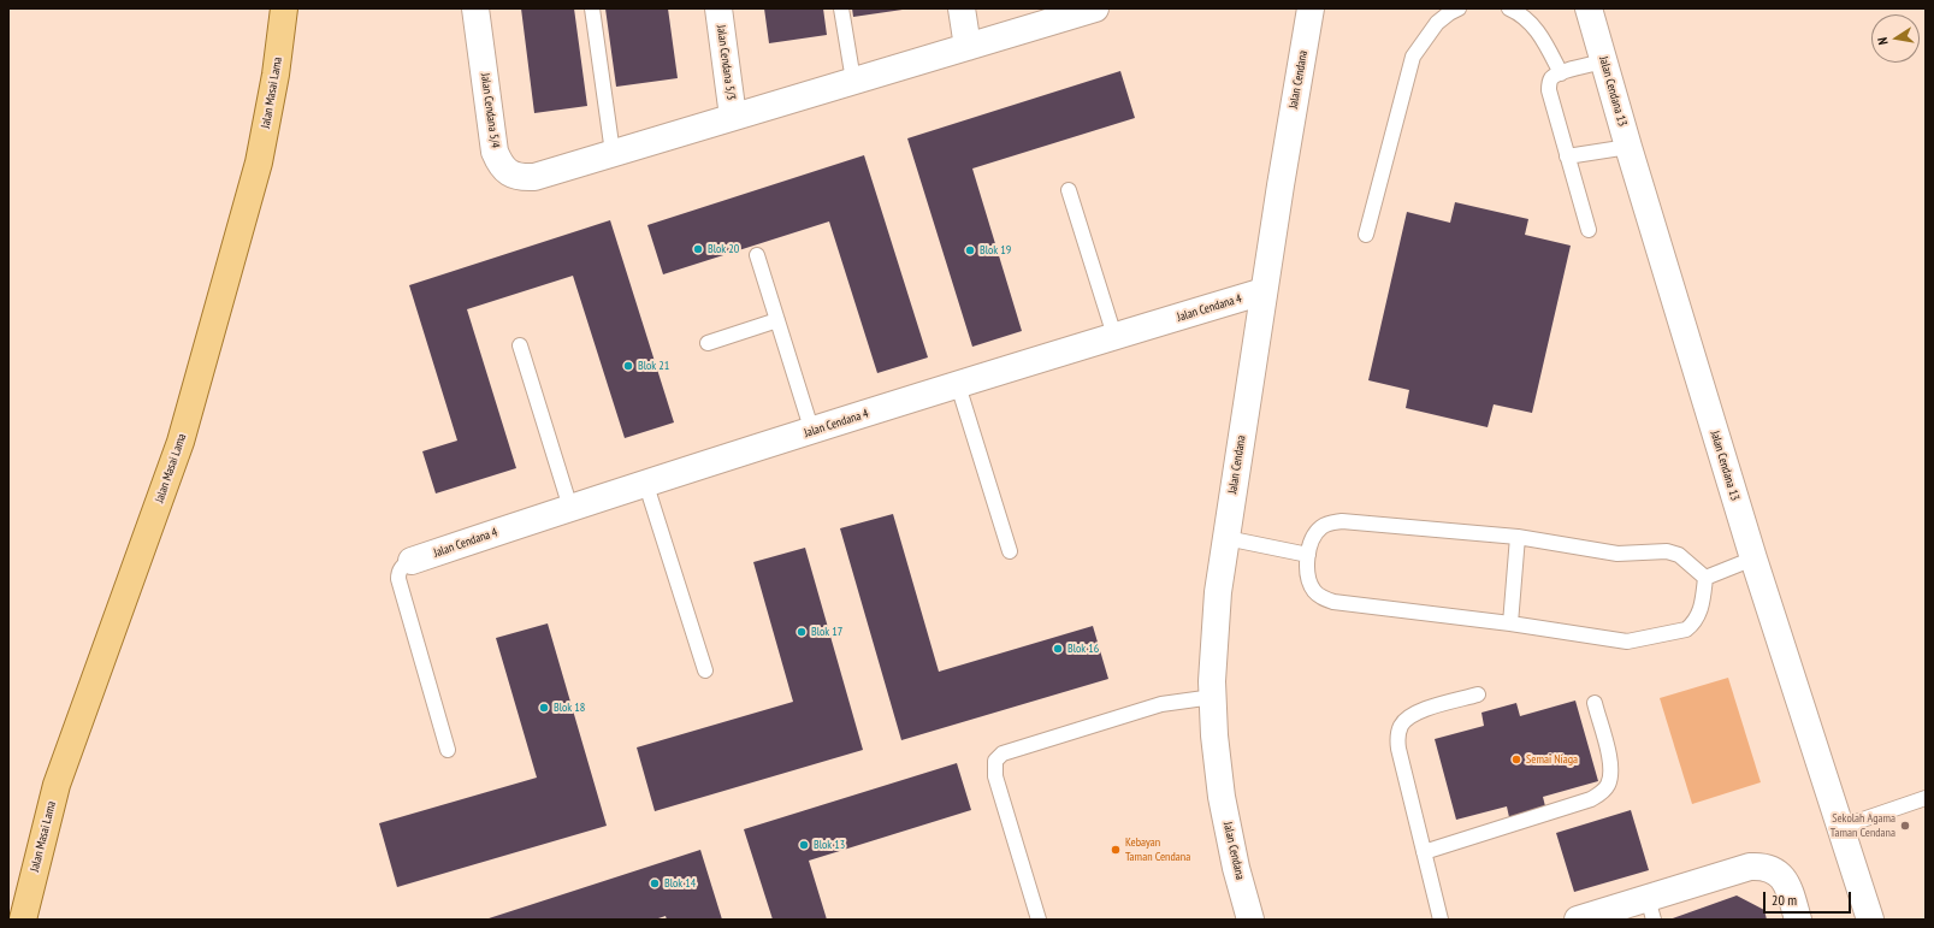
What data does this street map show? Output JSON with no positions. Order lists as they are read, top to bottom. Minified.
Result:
{"streets":{"main road":["Jalan Masai Lama"],"street":["Jalan Cendana 5/3","Jalan Cendana","Jalan Cendana 13","Jalan Cendana 5/4","Jalan Cendana 4"]},"crossings":[["Jalan Cendana 5/3","Jalan Cendana 5/4"],["Jalan Cendana","Jalan Cendana 4"]],"places":["Blok 20","Blok 19","Blok 21","Blok 17","Blok 16","Blok 18","Semai Niaga","Sekolah Agama Taman Cendana","Blok 13","Kebayan Taman Cendana","Blok 14"],"scale_bar":"20 m","north":"left"}
